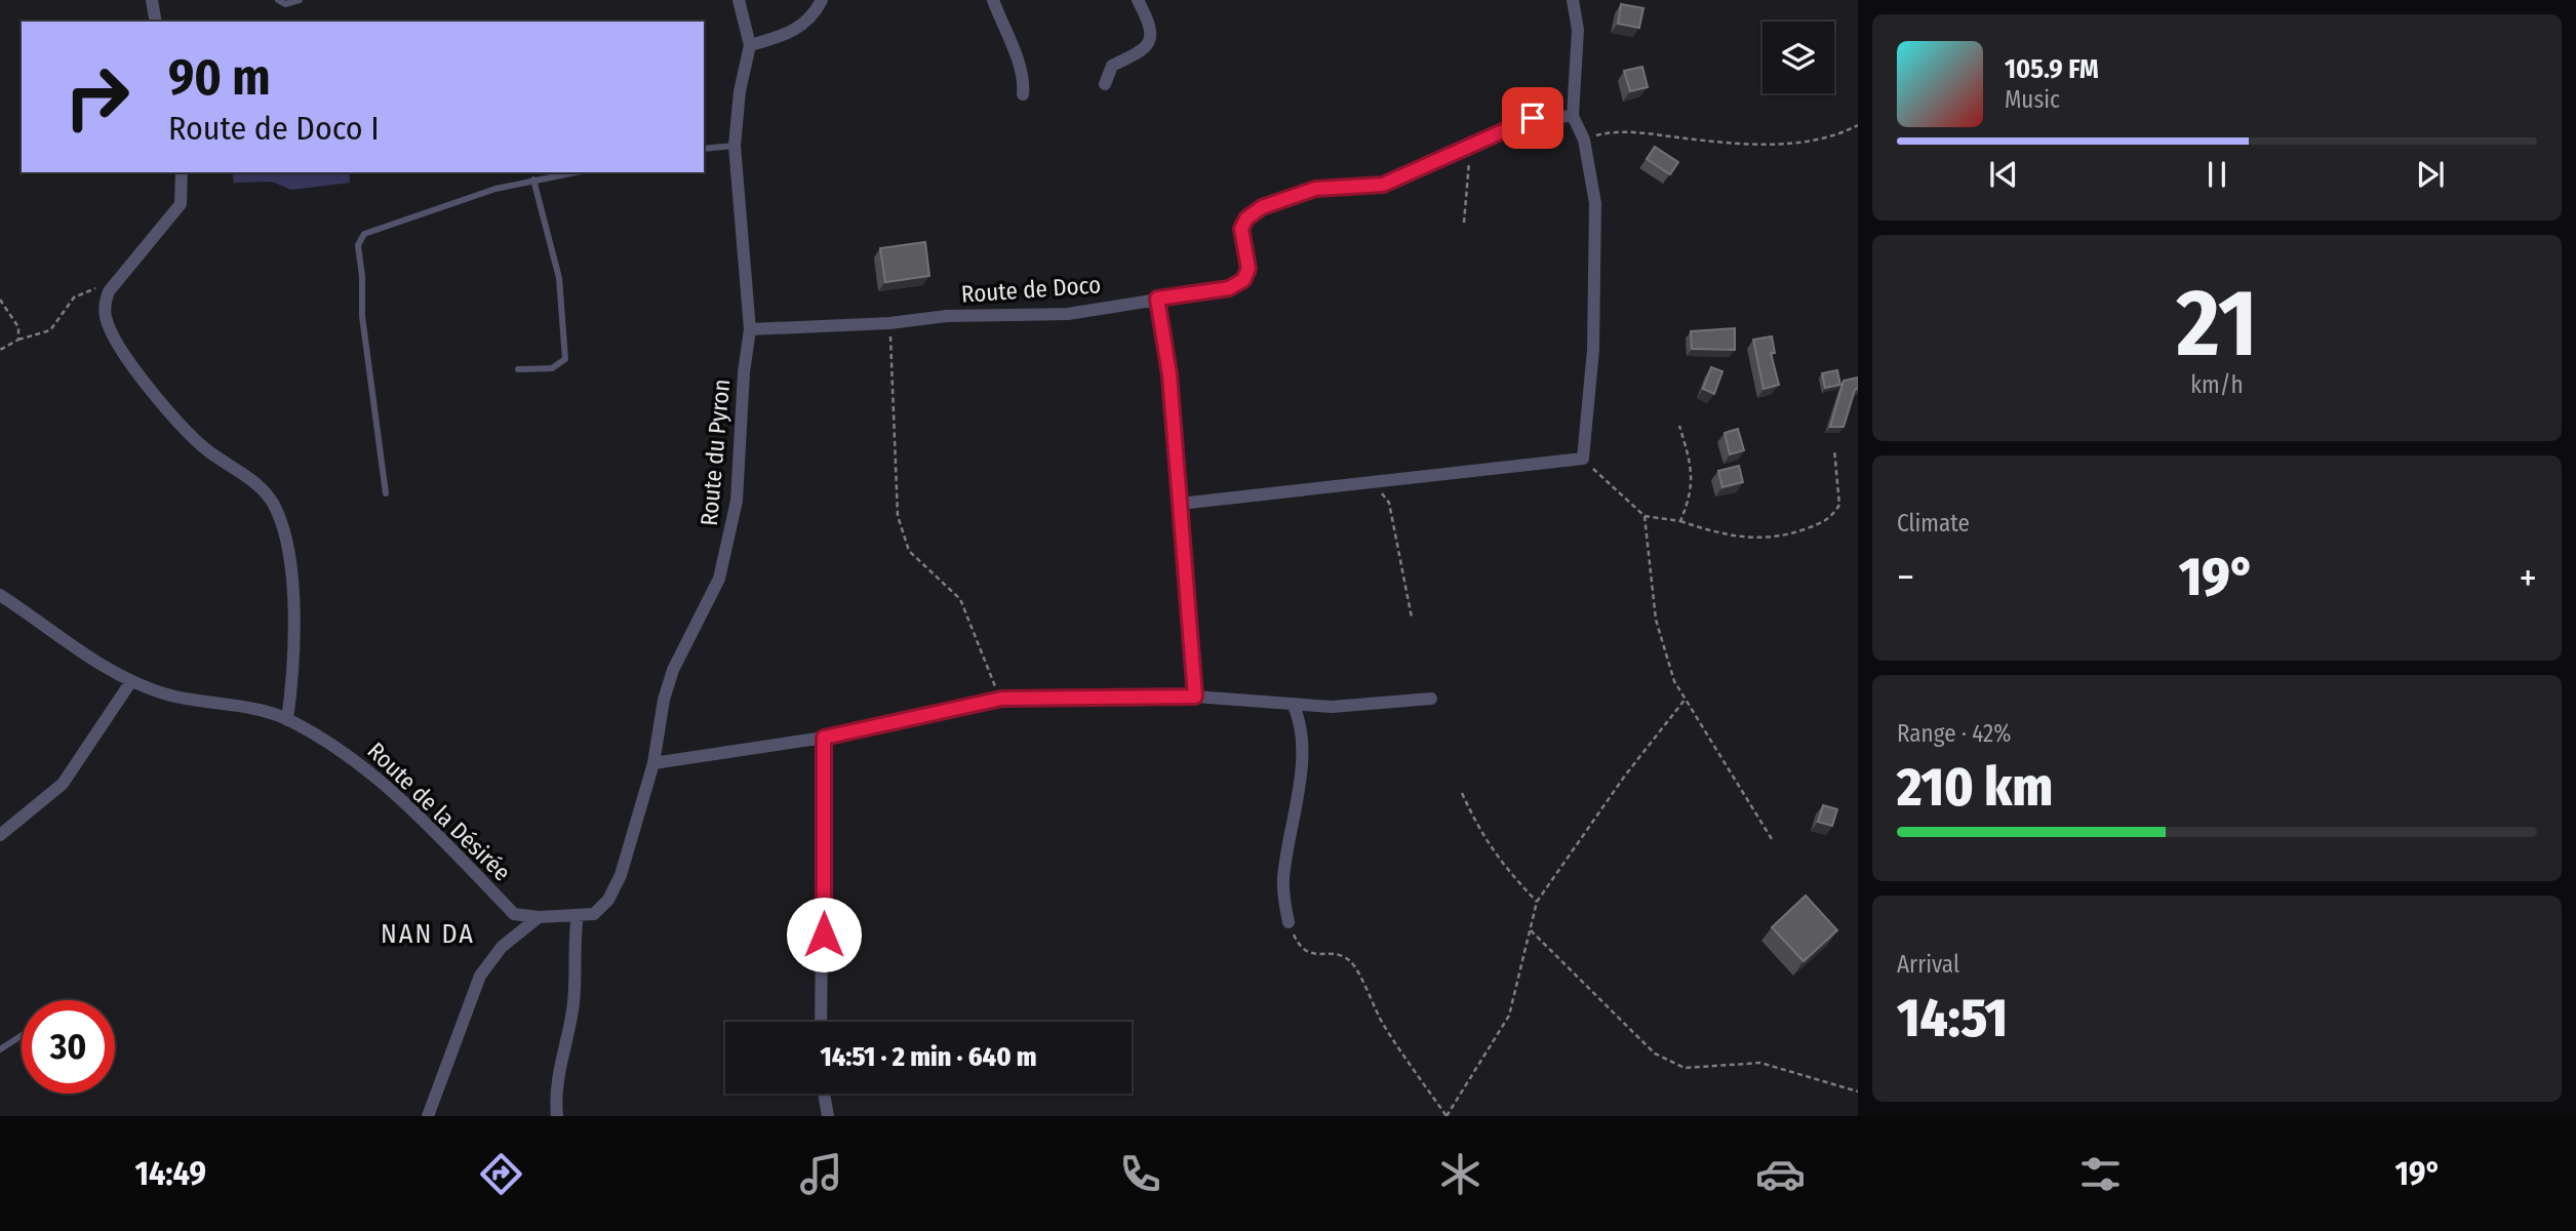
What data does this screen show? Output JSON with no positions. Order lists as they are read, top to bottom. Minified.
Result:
{"streets":{"street":["Route de Doco","Route du Pyron","Route de la Désirée"]},"crossings":[["Route de Doco","Route du Pyron"],["Route du Pyron","Route de la Désirée"]],"districts":["NAN DA"],"page":{"turn":["90 m","Route de Doco I"],"song":["105.9 FM","Music"],"tile":[["21","km/h"],"Climate",["Range · 42%","210 km"],["Arrival","14:51"]],"heat":["−","19°","+"],"limit":"30","trip":"14:51 · 2 min · 640 m","tabs":["14:49","19°"]}}
